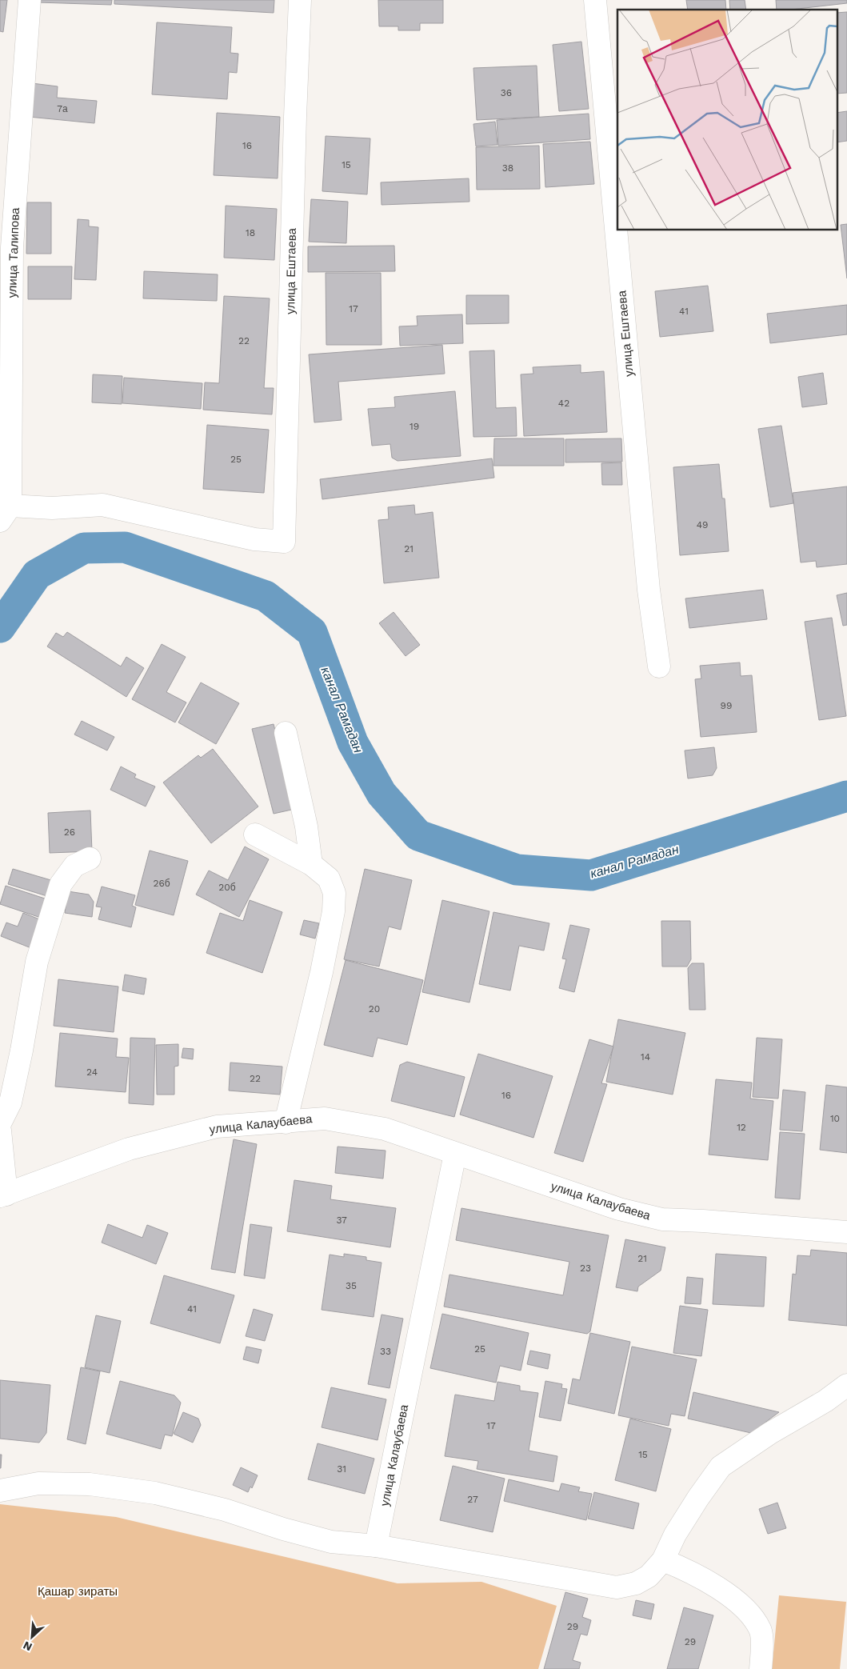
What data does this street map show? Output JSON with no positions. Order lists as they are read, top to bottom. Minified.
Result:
{"streets":{"street":["улица Талипова","улица Ештаева","улица Калаубаева"]},"crossings":[["улица Талипова","улица Ештаева"]],"water":["канал Рамадан"],"parks":["Қашар зираты"],"house_numbers":["36","7а","16","15","38","18","17","41","22","42","19","25","49","21","99","26","26б","20б","20","14","24","22","16","10","12","37","21","23","35","41","25","33","17","15","31","27","29","29"],"north":"bottom left"}
